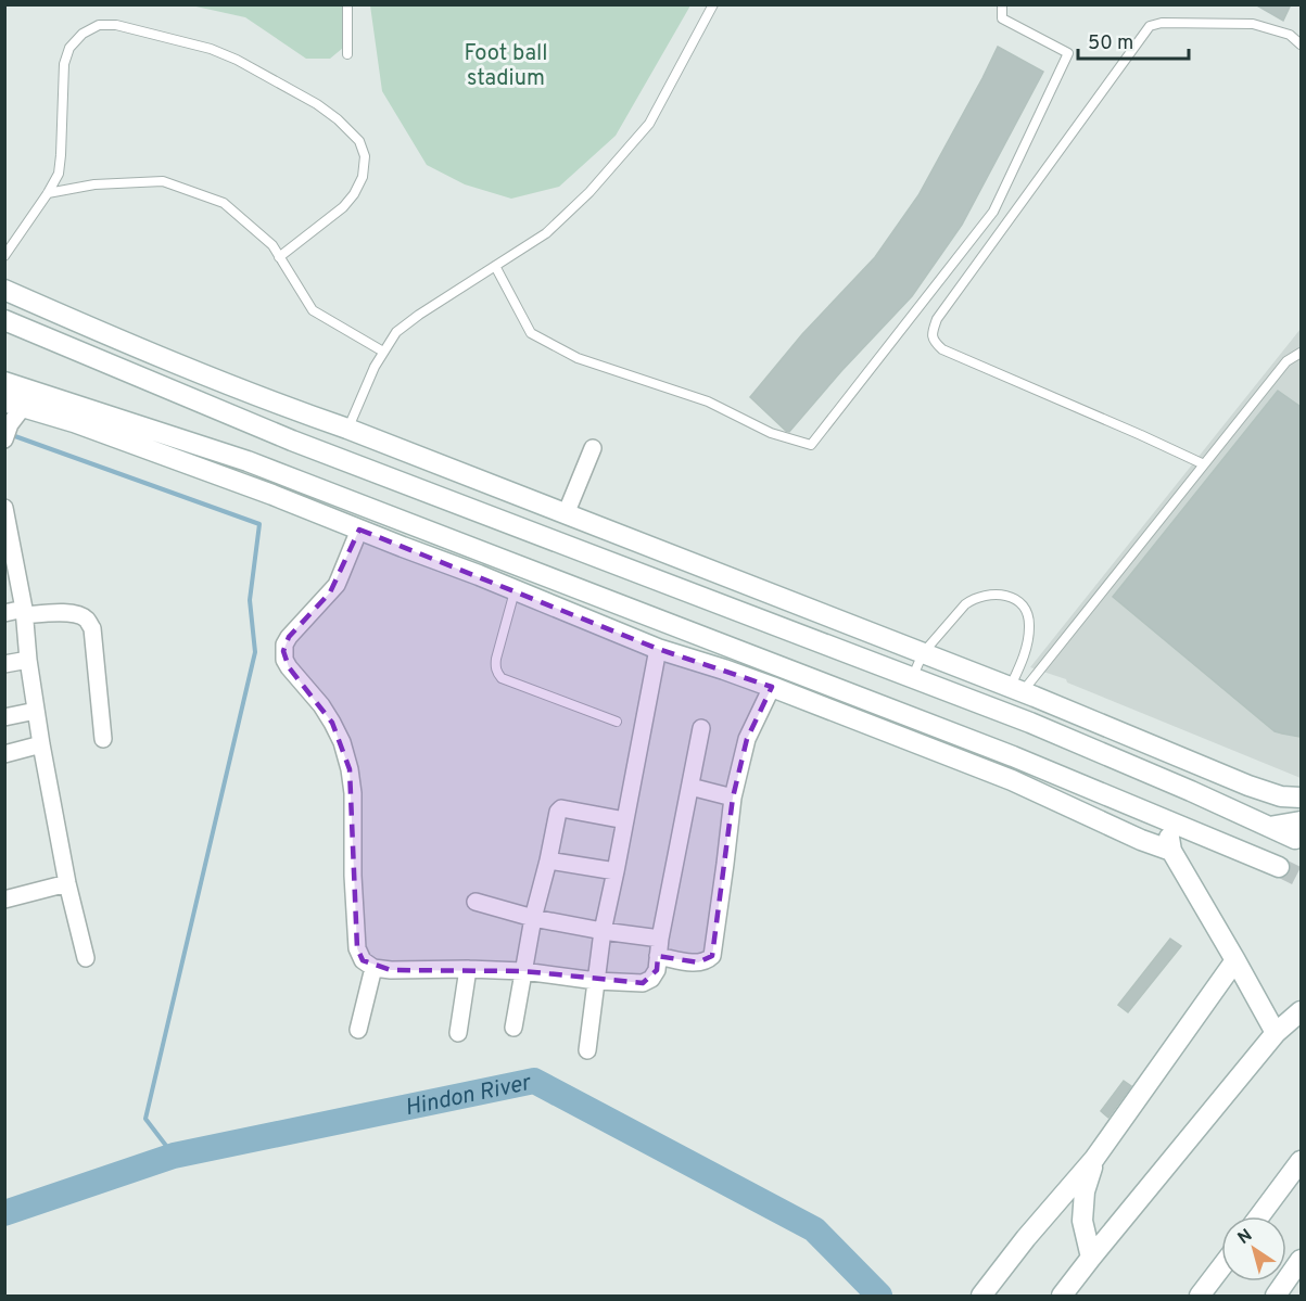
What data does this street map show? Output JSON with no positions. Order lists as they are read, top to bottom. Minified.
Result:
{"water":["Hindon River"],"parks":["Foot ball stadium"],"scale_bar":"50 m","north":"top left"}
